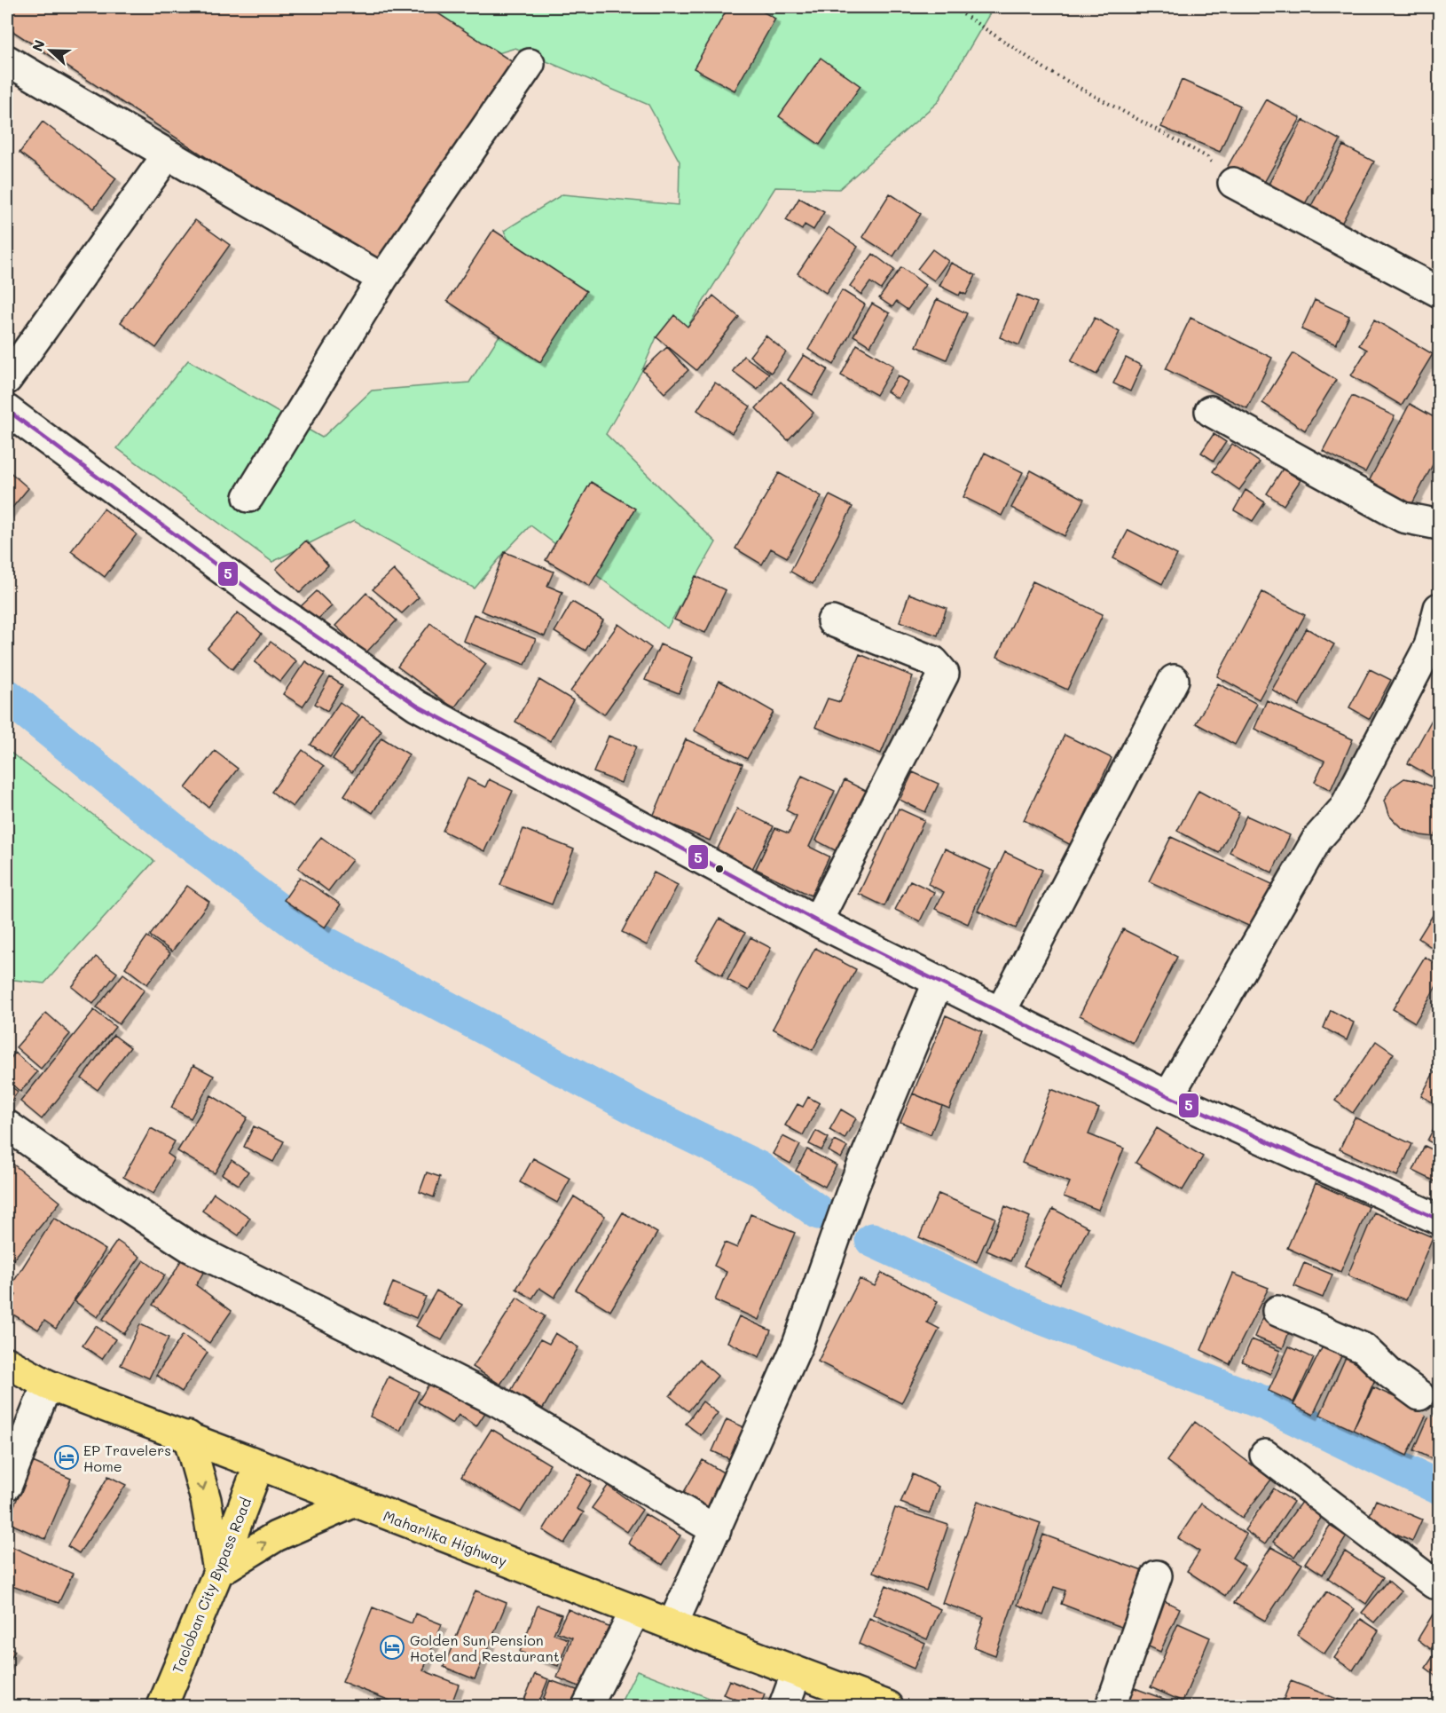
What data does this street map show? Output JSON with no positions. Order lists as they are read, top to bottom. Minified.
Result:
{"streets":{"main road":["Maharlika Highway","Tacloban City Bypass Road"]},"crossings":[["Maharlika Highway","Tacloban City Bypass Road"]],"places":{"hotel":["EP Travelers Home","Golden Sun Pension Hotel and Restaurant"]},"lines":["transit line 5"],"north":"left"}
